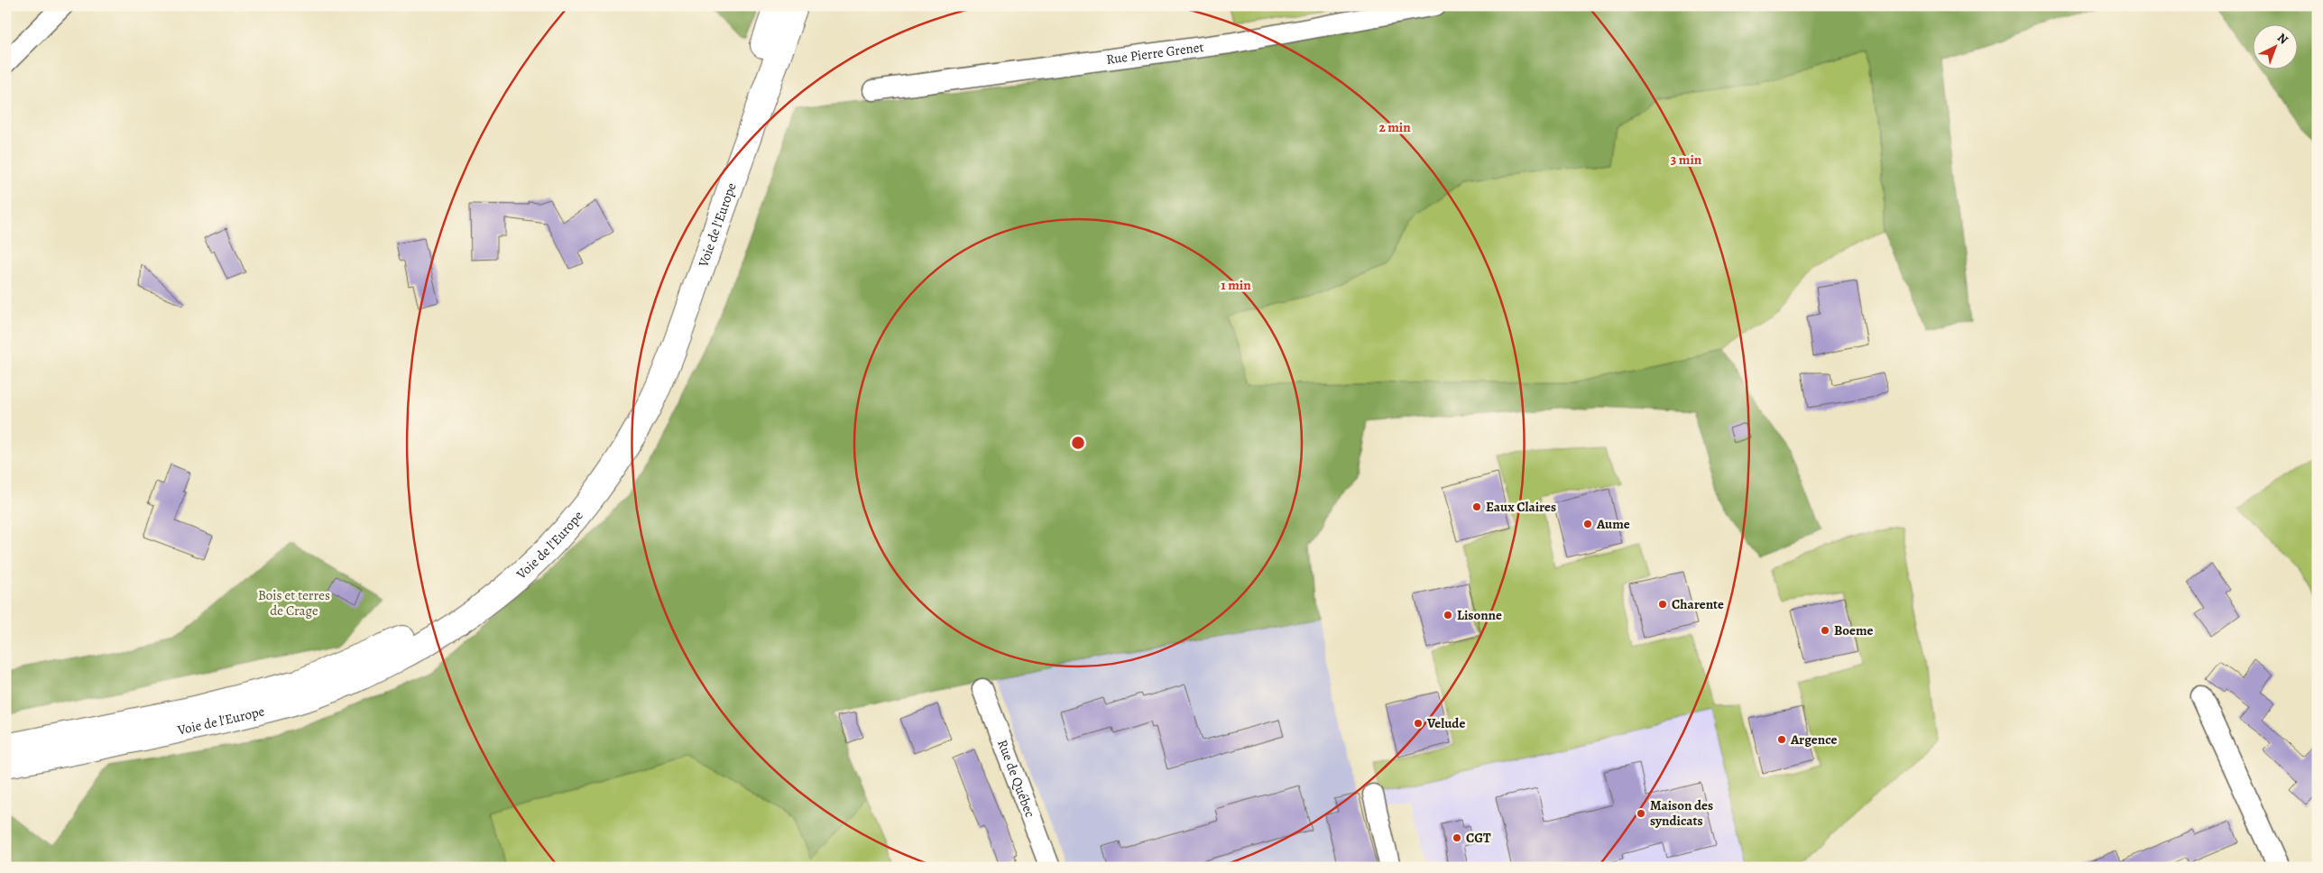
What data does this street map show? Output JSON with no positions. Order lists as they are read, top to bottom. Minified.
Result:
{"streets":{"main road":["Voie de l'Europe"],"street":["Rue Pierre Grenet","Rue de Québec"]},"parks":["Bois et terres de Crage"],"places":["Eaux Claires","Aume","Charente","Lisonne","Boeme","Velude","Argence","Maison des syndicats","CGT"],"north":"top right","rings":["2 min","3 min","1 min"]}
